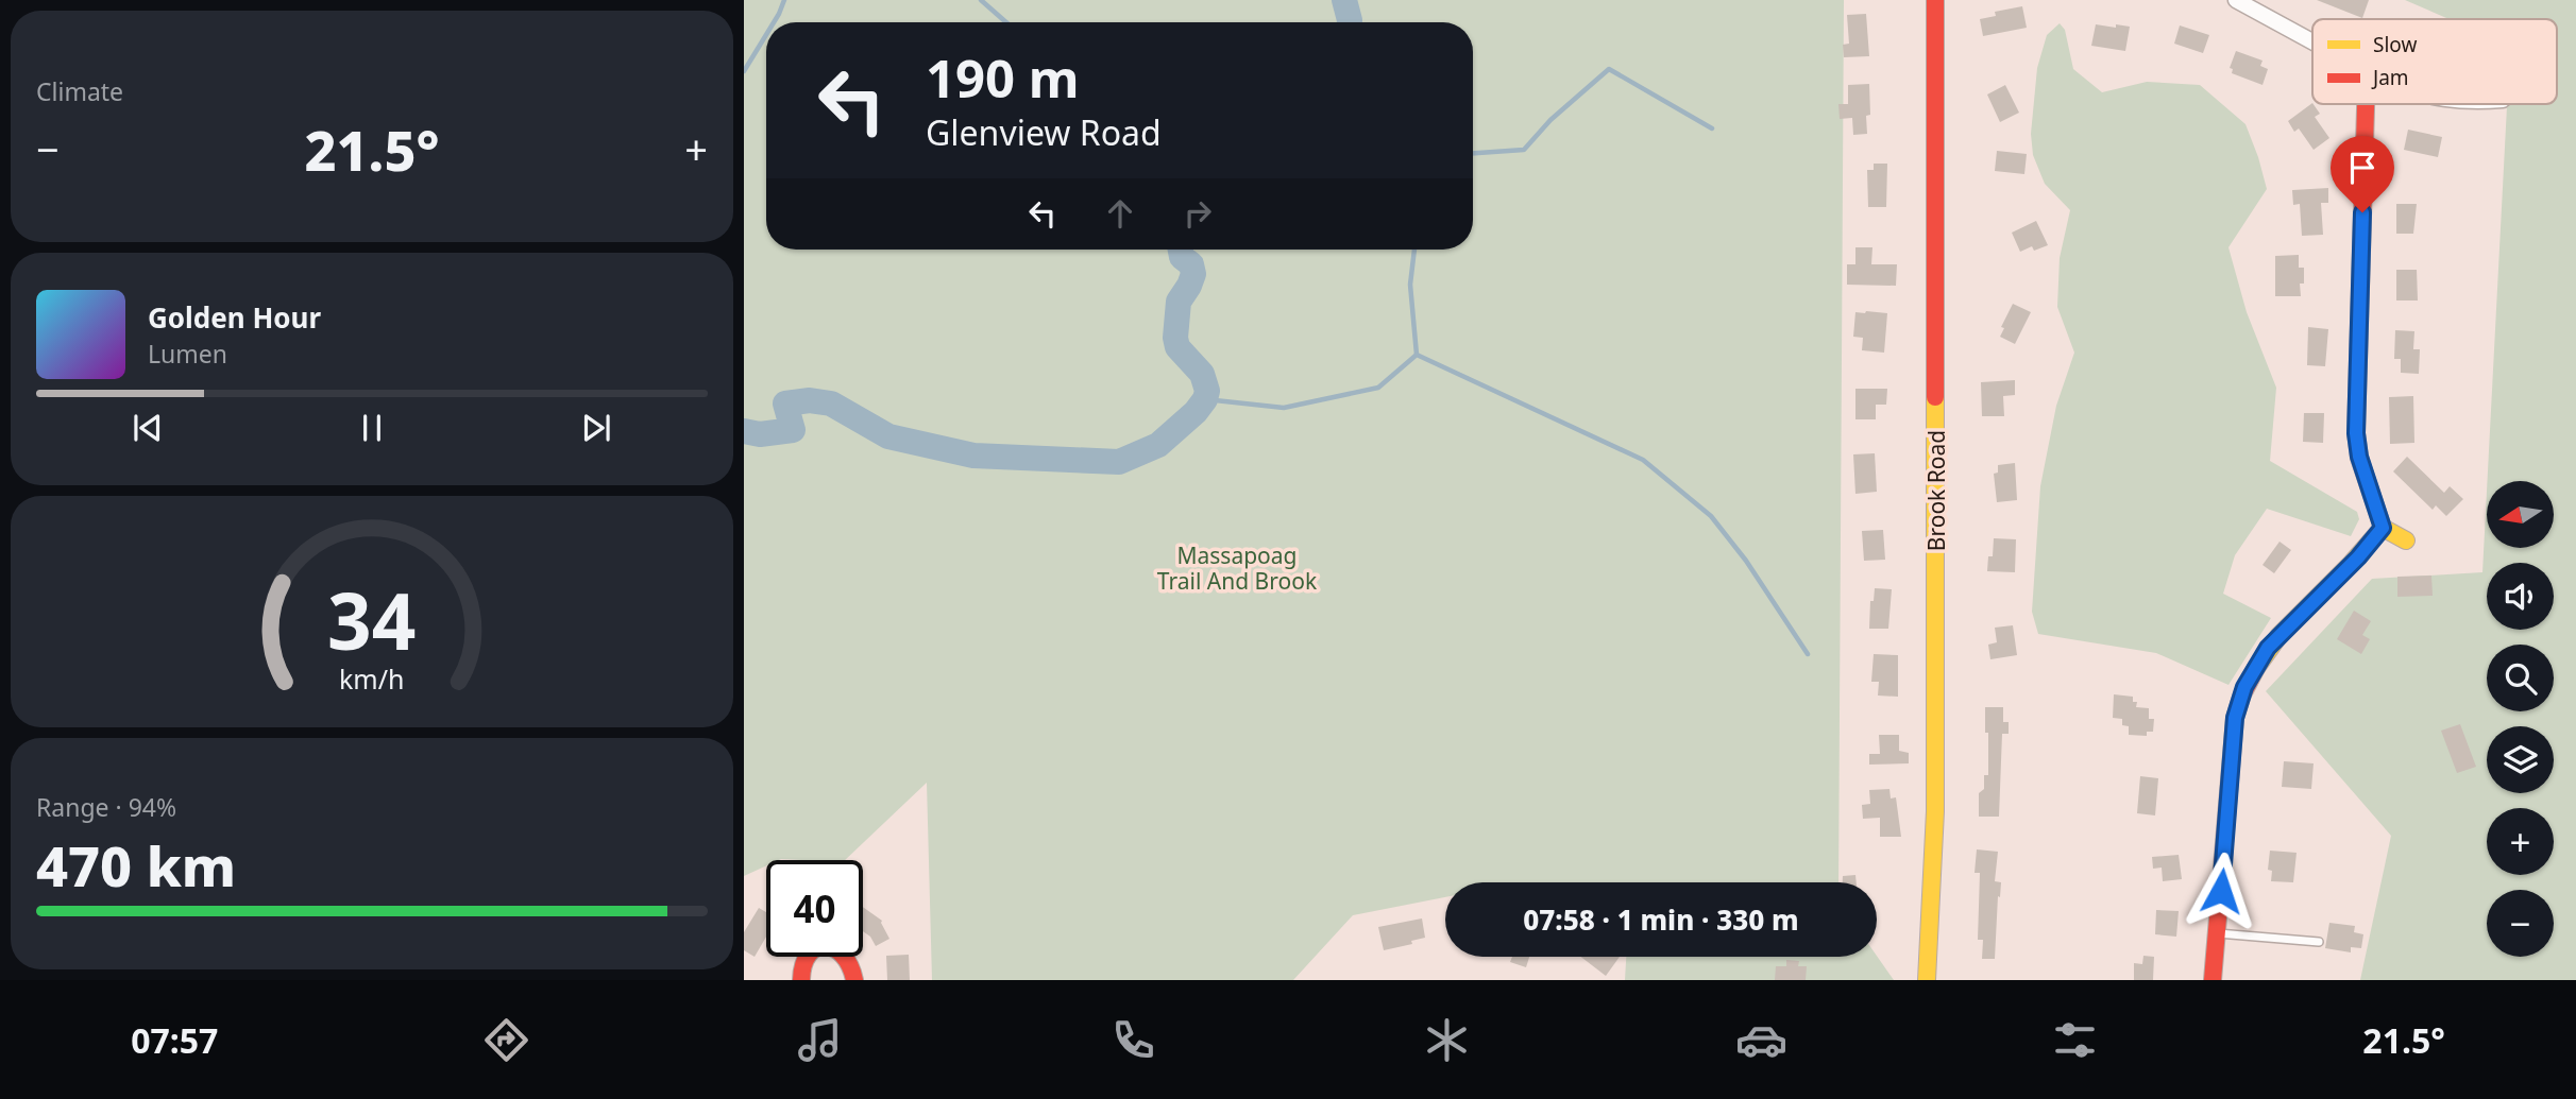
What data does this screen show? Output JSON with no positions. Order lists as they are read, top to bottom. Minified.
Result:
{"streets":{"street":["Brook Road"]},"parks":["Massapoag Trail And Brook"],"legend":["Slow","Jam"],"north":"left","page":{"tile":["Climate",["Range · 94%","470 km"]],"turn":["190 m","Glenview Road"],"heat":["−","21.5°","+"],"song":["Golden Hour","Lumen"],"map_buttons":["+","−"],"limit":"40","trip":"07:58 · 1 min · 330 m","tabs":["07:57","21.5°"],"gauge":["34","km/h"]}}
